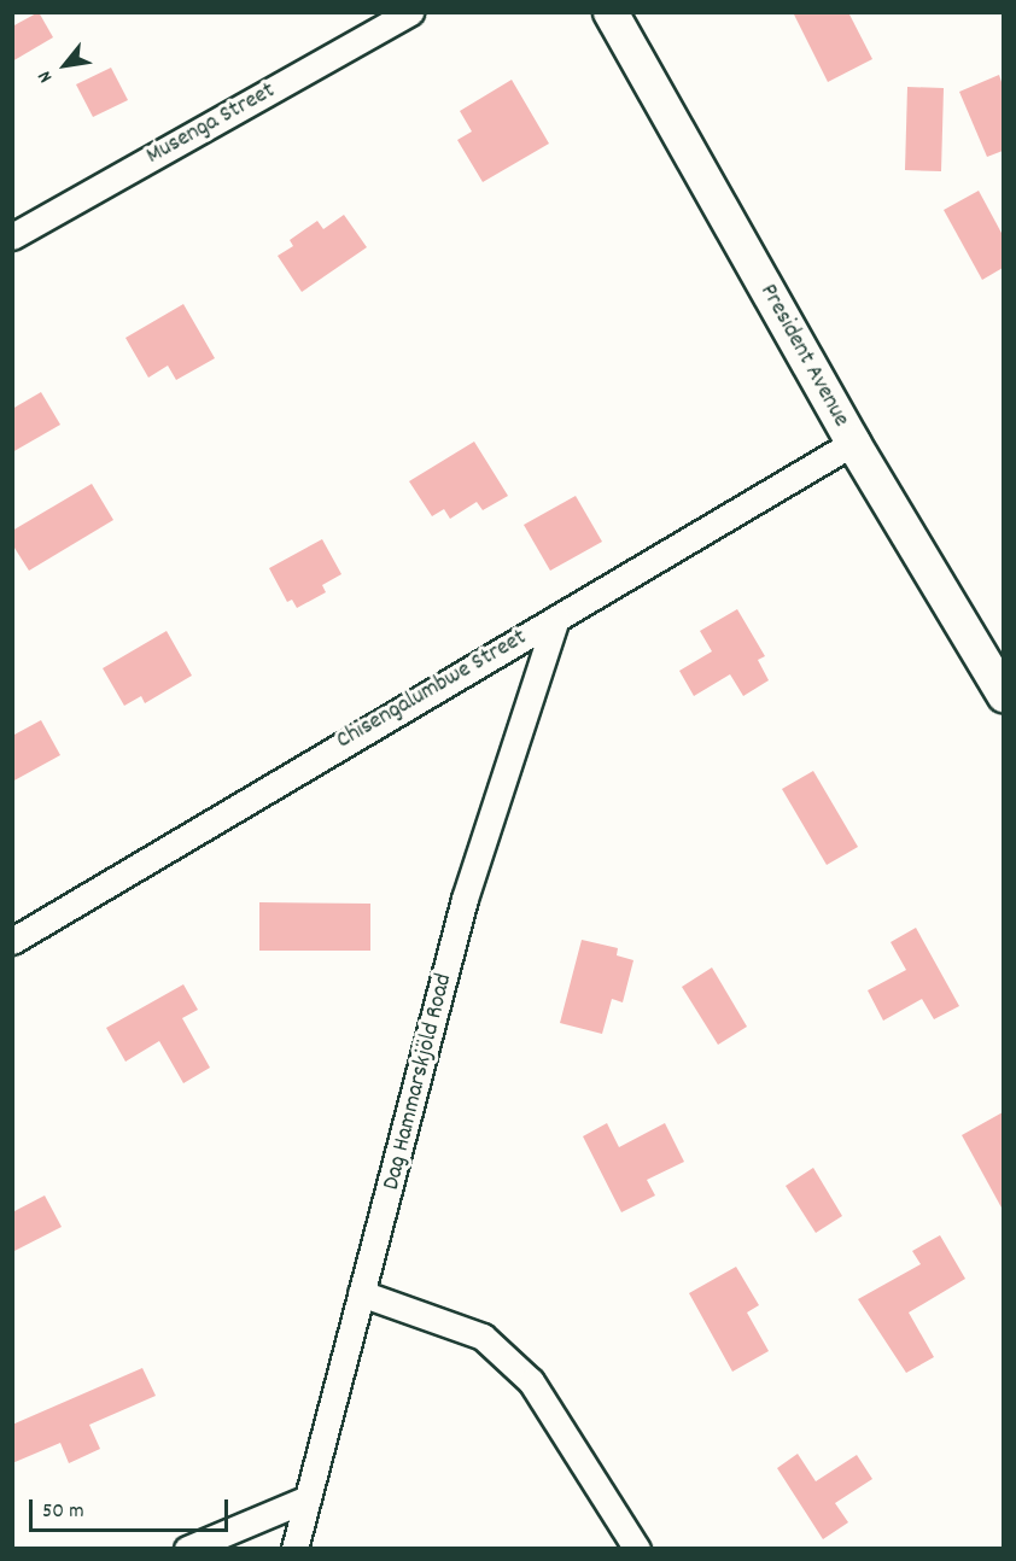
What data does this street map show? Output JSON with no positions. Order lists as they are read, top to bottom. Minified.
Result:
{"streets":{"street":["Musenga Street","President Avenue","Chisengalumbwe Street","Dag Hammarskjöld Road"]},"crossings":[["President Avenue","Chisengalumbwe Street"]],"scale_bar":"50 m","north":"bottom left"}
